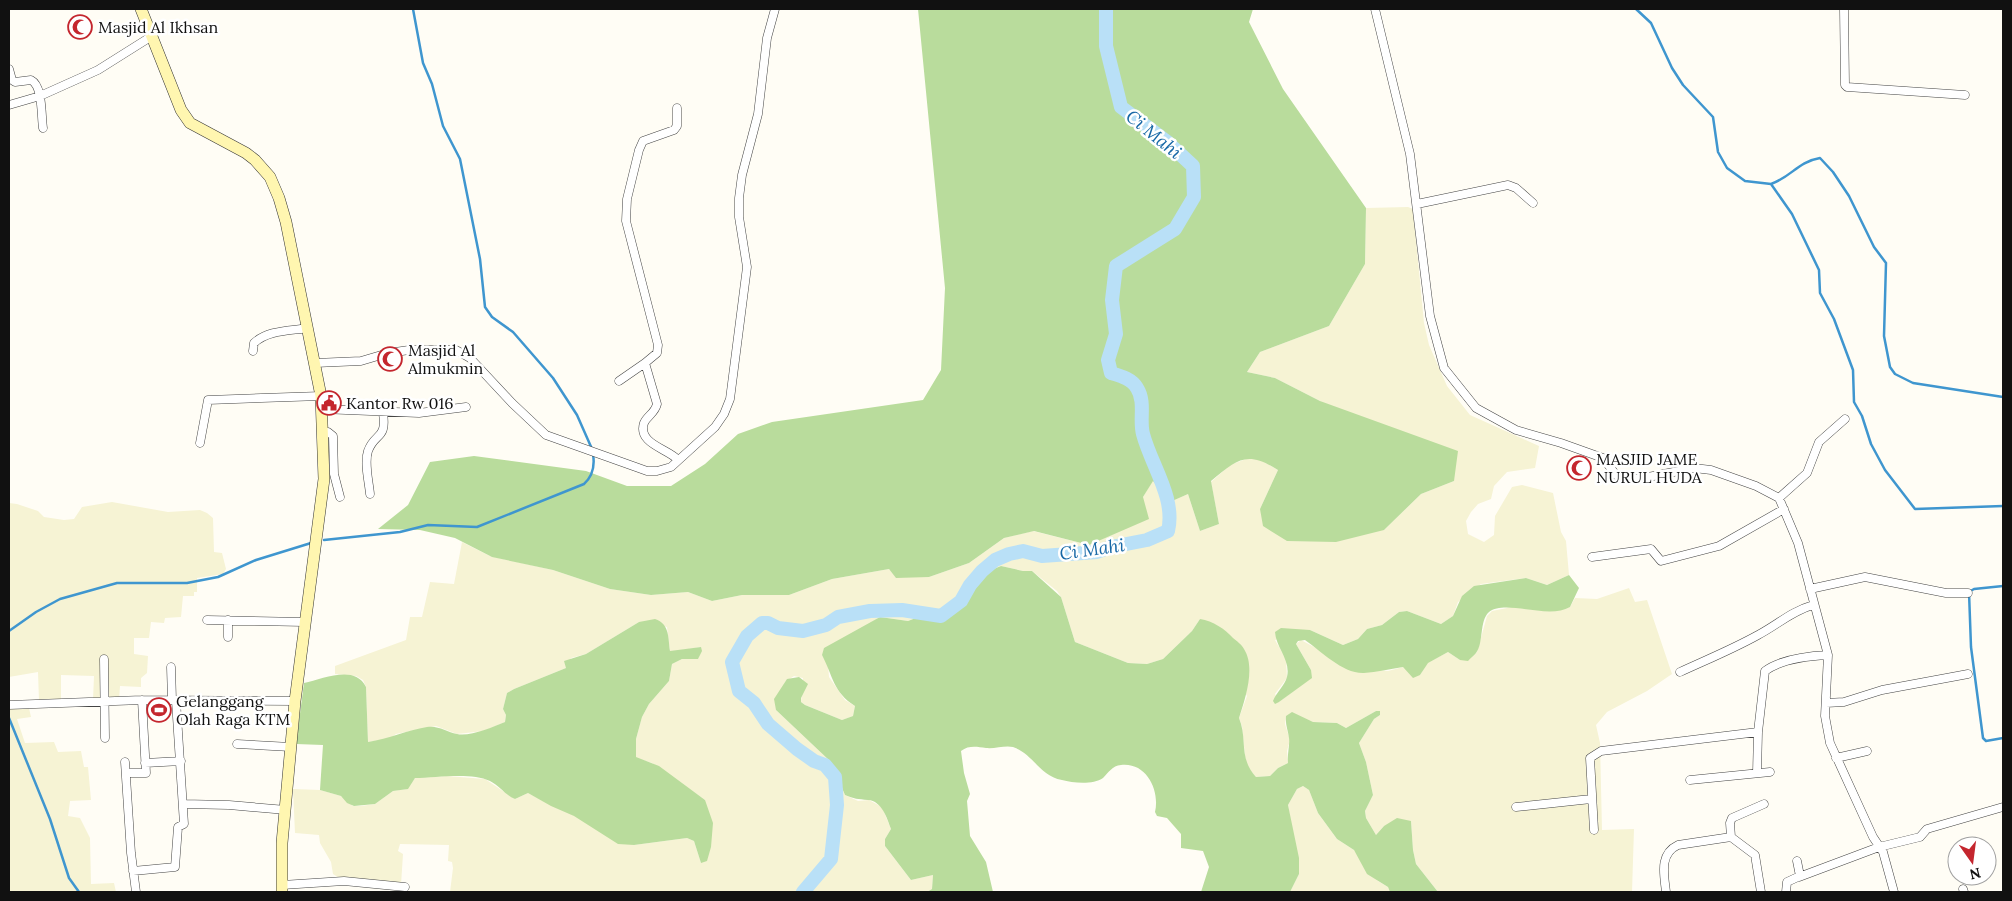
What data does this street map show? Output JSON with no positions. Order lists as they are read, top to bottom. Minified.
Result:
{"water":["Ci Mahi"],"places":{"mosque":["Masjid Al Ikhsan","Masjid Al Almukmin","MASJID JAME NURUL HUDA"],"public building":["Kantor Rw 016"],"sports":["Gelanggang Olah Raga KTM"]},"north":"bottom"}
